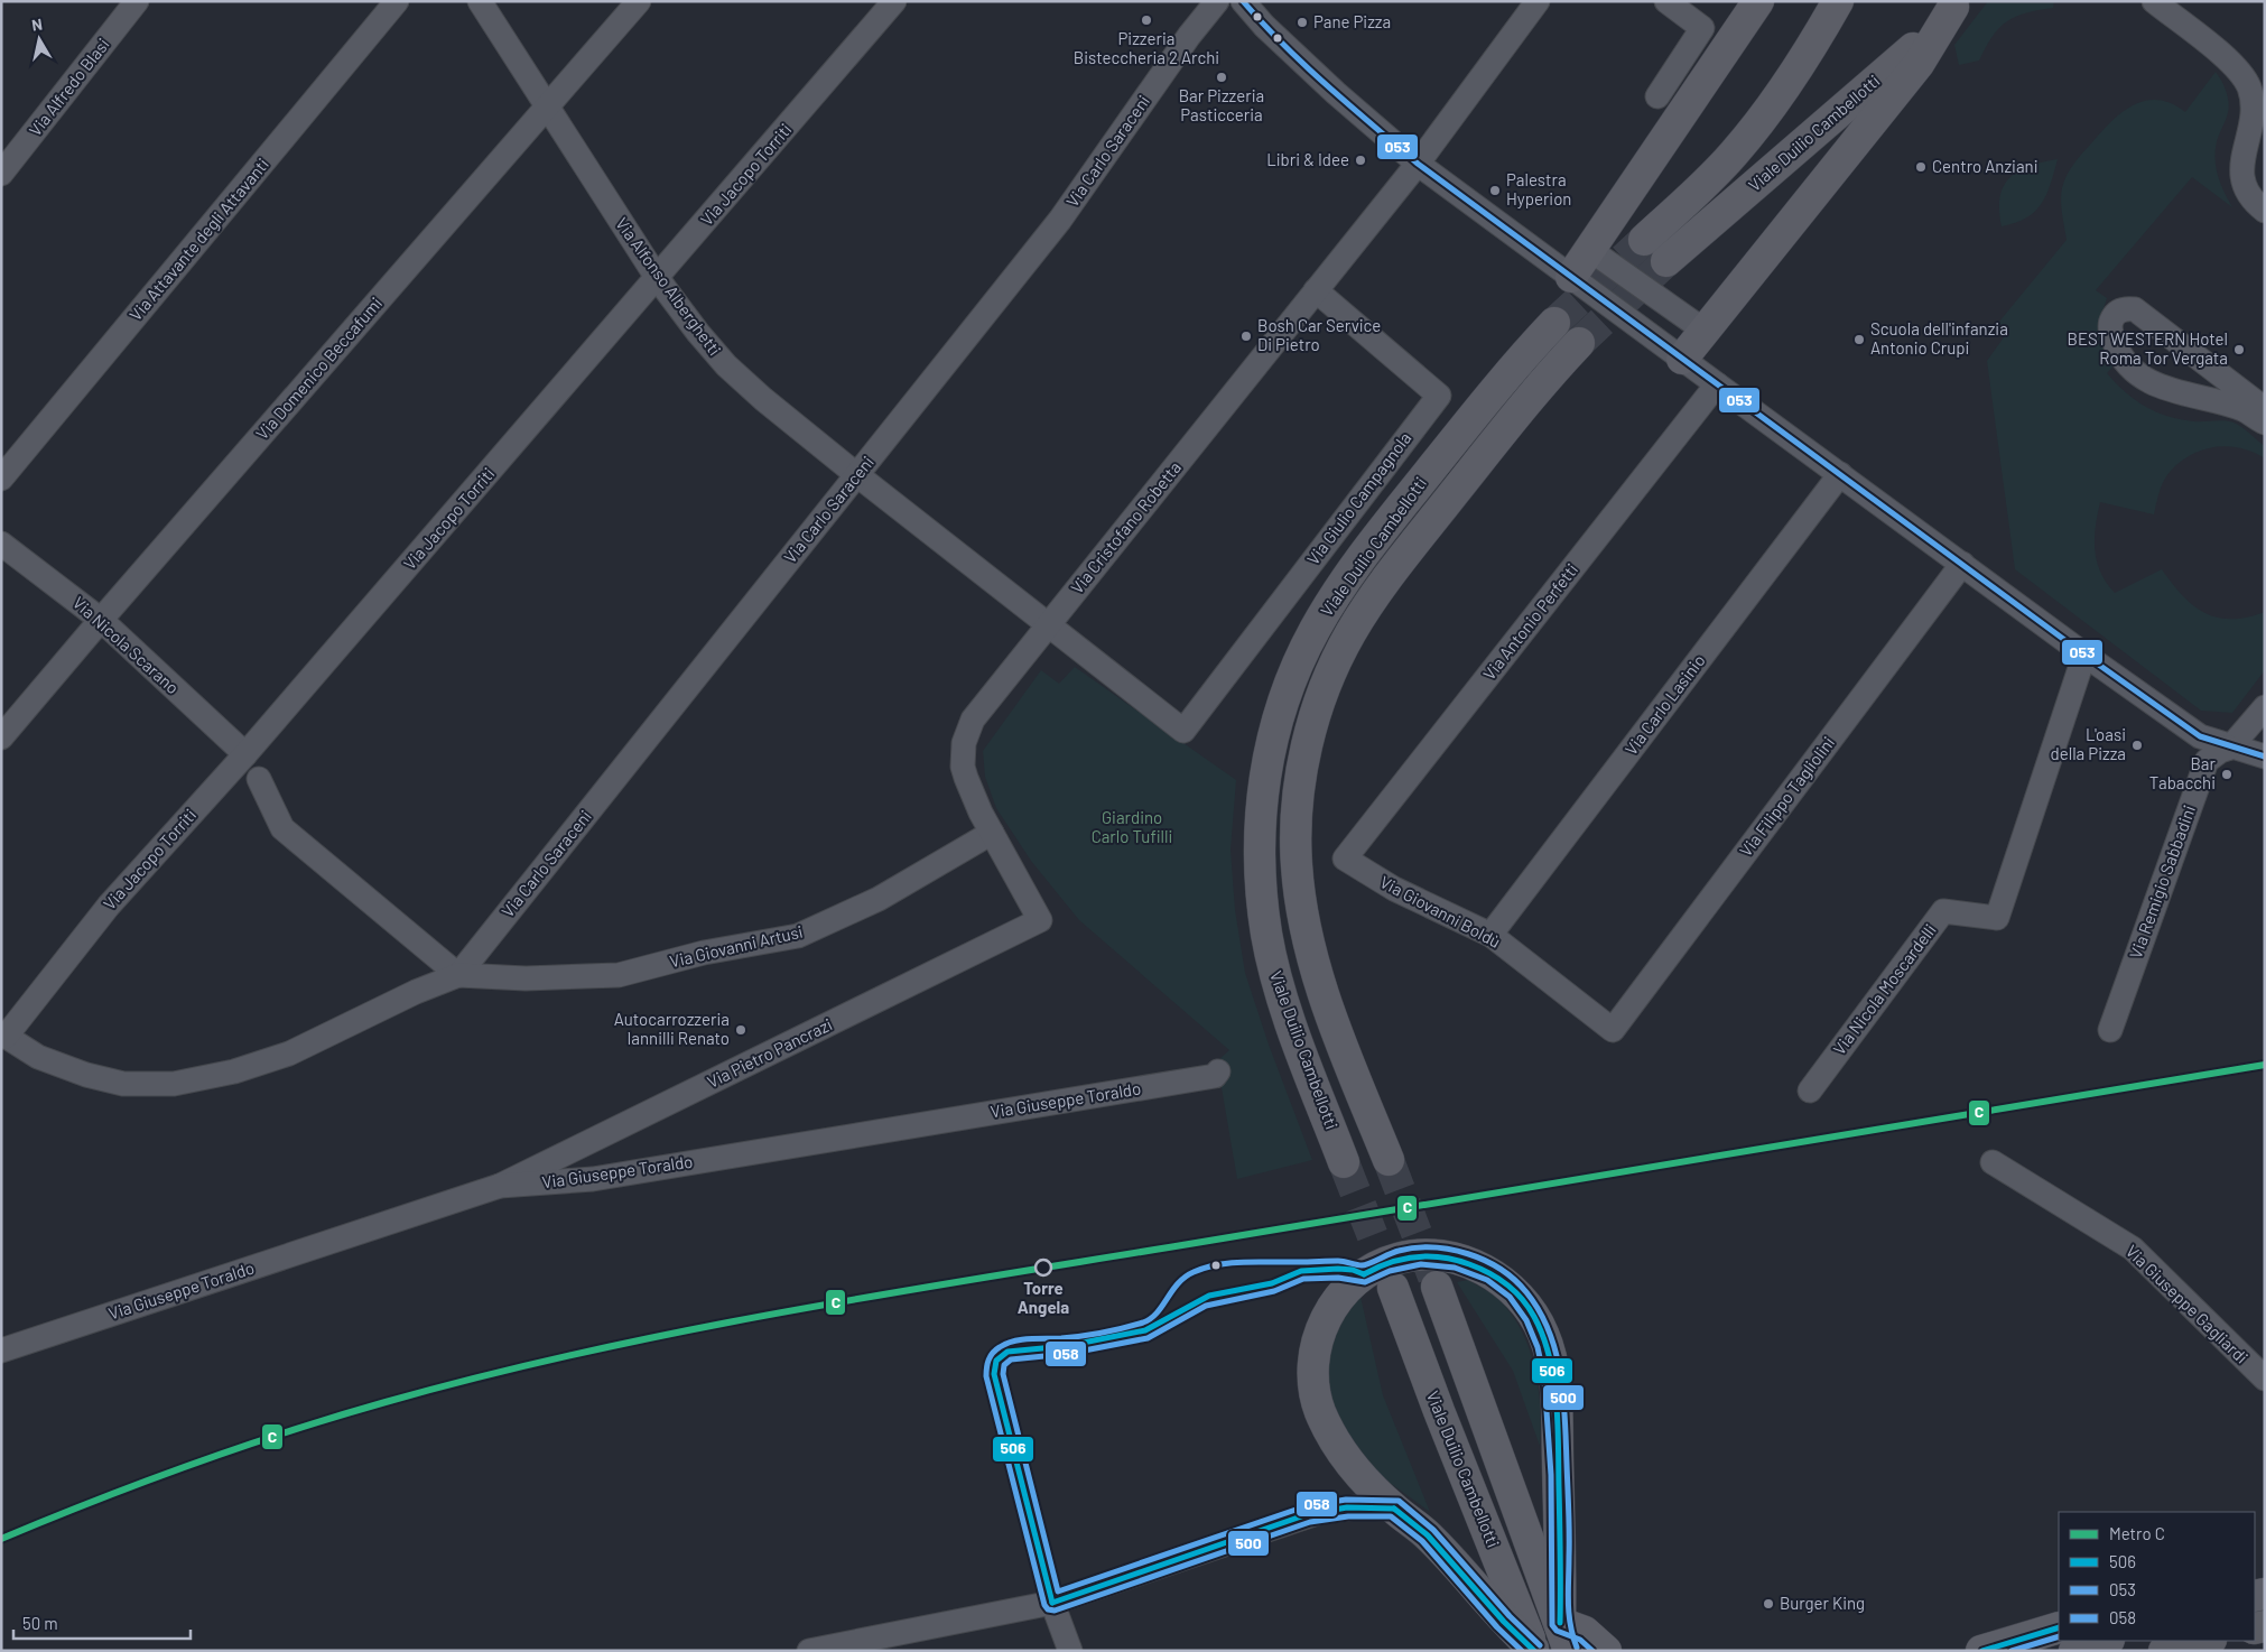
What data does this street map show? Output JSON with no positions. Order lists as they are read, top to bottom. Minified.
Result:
{"streets":{"main road":["Viale Duilio Cambellotti"],"street":["Via Alfredo Blasi","Via Carlo Saraceni","Via Jacopo Torriti","Via Attavante degli Attavanti","Via Alfonso Alberghetti","Via Domenico Beccafumi","Via Giulio Campagnola","Via Cristofano Robetta","Via Antonio Perfetti","Via Nicola Scarano","Via Carlo Lasinio","Via Filippo Tagliolini","Via Remigio Sabbadini","Via Giovanni Boldù","Via Giovanni Artusi","Via Nicola Moscardelli","Via Pietro Pancrazi","Via Giuseppe Toraldo","Via Giuseppe Gagliardi"]},"crossings":[["Via Carlo Saraceni","Via Alfonso Alberghetti"],["Via Carlo Saraceni","Via Giovanni Artusi"],["Via Jacopo Torriti","Via Alfonso Alberghetti"],["Via Jacopo Torriti","Via Nicola Scarano"],["Via Jacopo Torriti","Via Giovanni Artusi"],["Via Alfonso Alberghetti","Via Domenico Beccafumi"],["Via Alfonso Alberghetti","Via Giulio Campagnola"],["Via Alfonso Alberghetti","Via Cristofano Robetta"],["Via Domenico Beccafumi","Via Nicola Scarano"],["Via Giulio Campagnola","Via Cristofano Robetta"],["Via Cristofano Robetta","Via Giovanni Artusi"],["Via Cristofano Robetta","Via Pietro Pancrazi"],["Via Antonio Perfetti","Via Giovanni Boldù"],["Via Carlo Lasinio","Via Giovanni Boldù"],["Via Filippo Tagliolini","Via Giovanni Boldù"],["Via Pietro Pancrazi","Via Giuseppe Toraldo"]],"parks":["Giardino Carlo Tufilli"],"places":["Pizzeria Bisteccheria 2 Archi","Pane Pizza","Bar Pizzeria Pasticceria","Libri & Idee","Centro Anziani","Palestra Hyperion","Bosh Car Service Di Pietro","Scuola dell'infanzia Antonio Crupi","BEST WESTERN Hotel Roma Tor Vergata","L'oasi della Pizza","Bar Tabacchi","Autocarrozzeria Iannilli Renato","Torre Angela","Burger King"],"lines":["transit line 053","metro line C","transit line 500","transit line 506","transit line 058"],"legend":["Metro C","506","053","058"],"scale_bar":"50 m","north":"top"}
